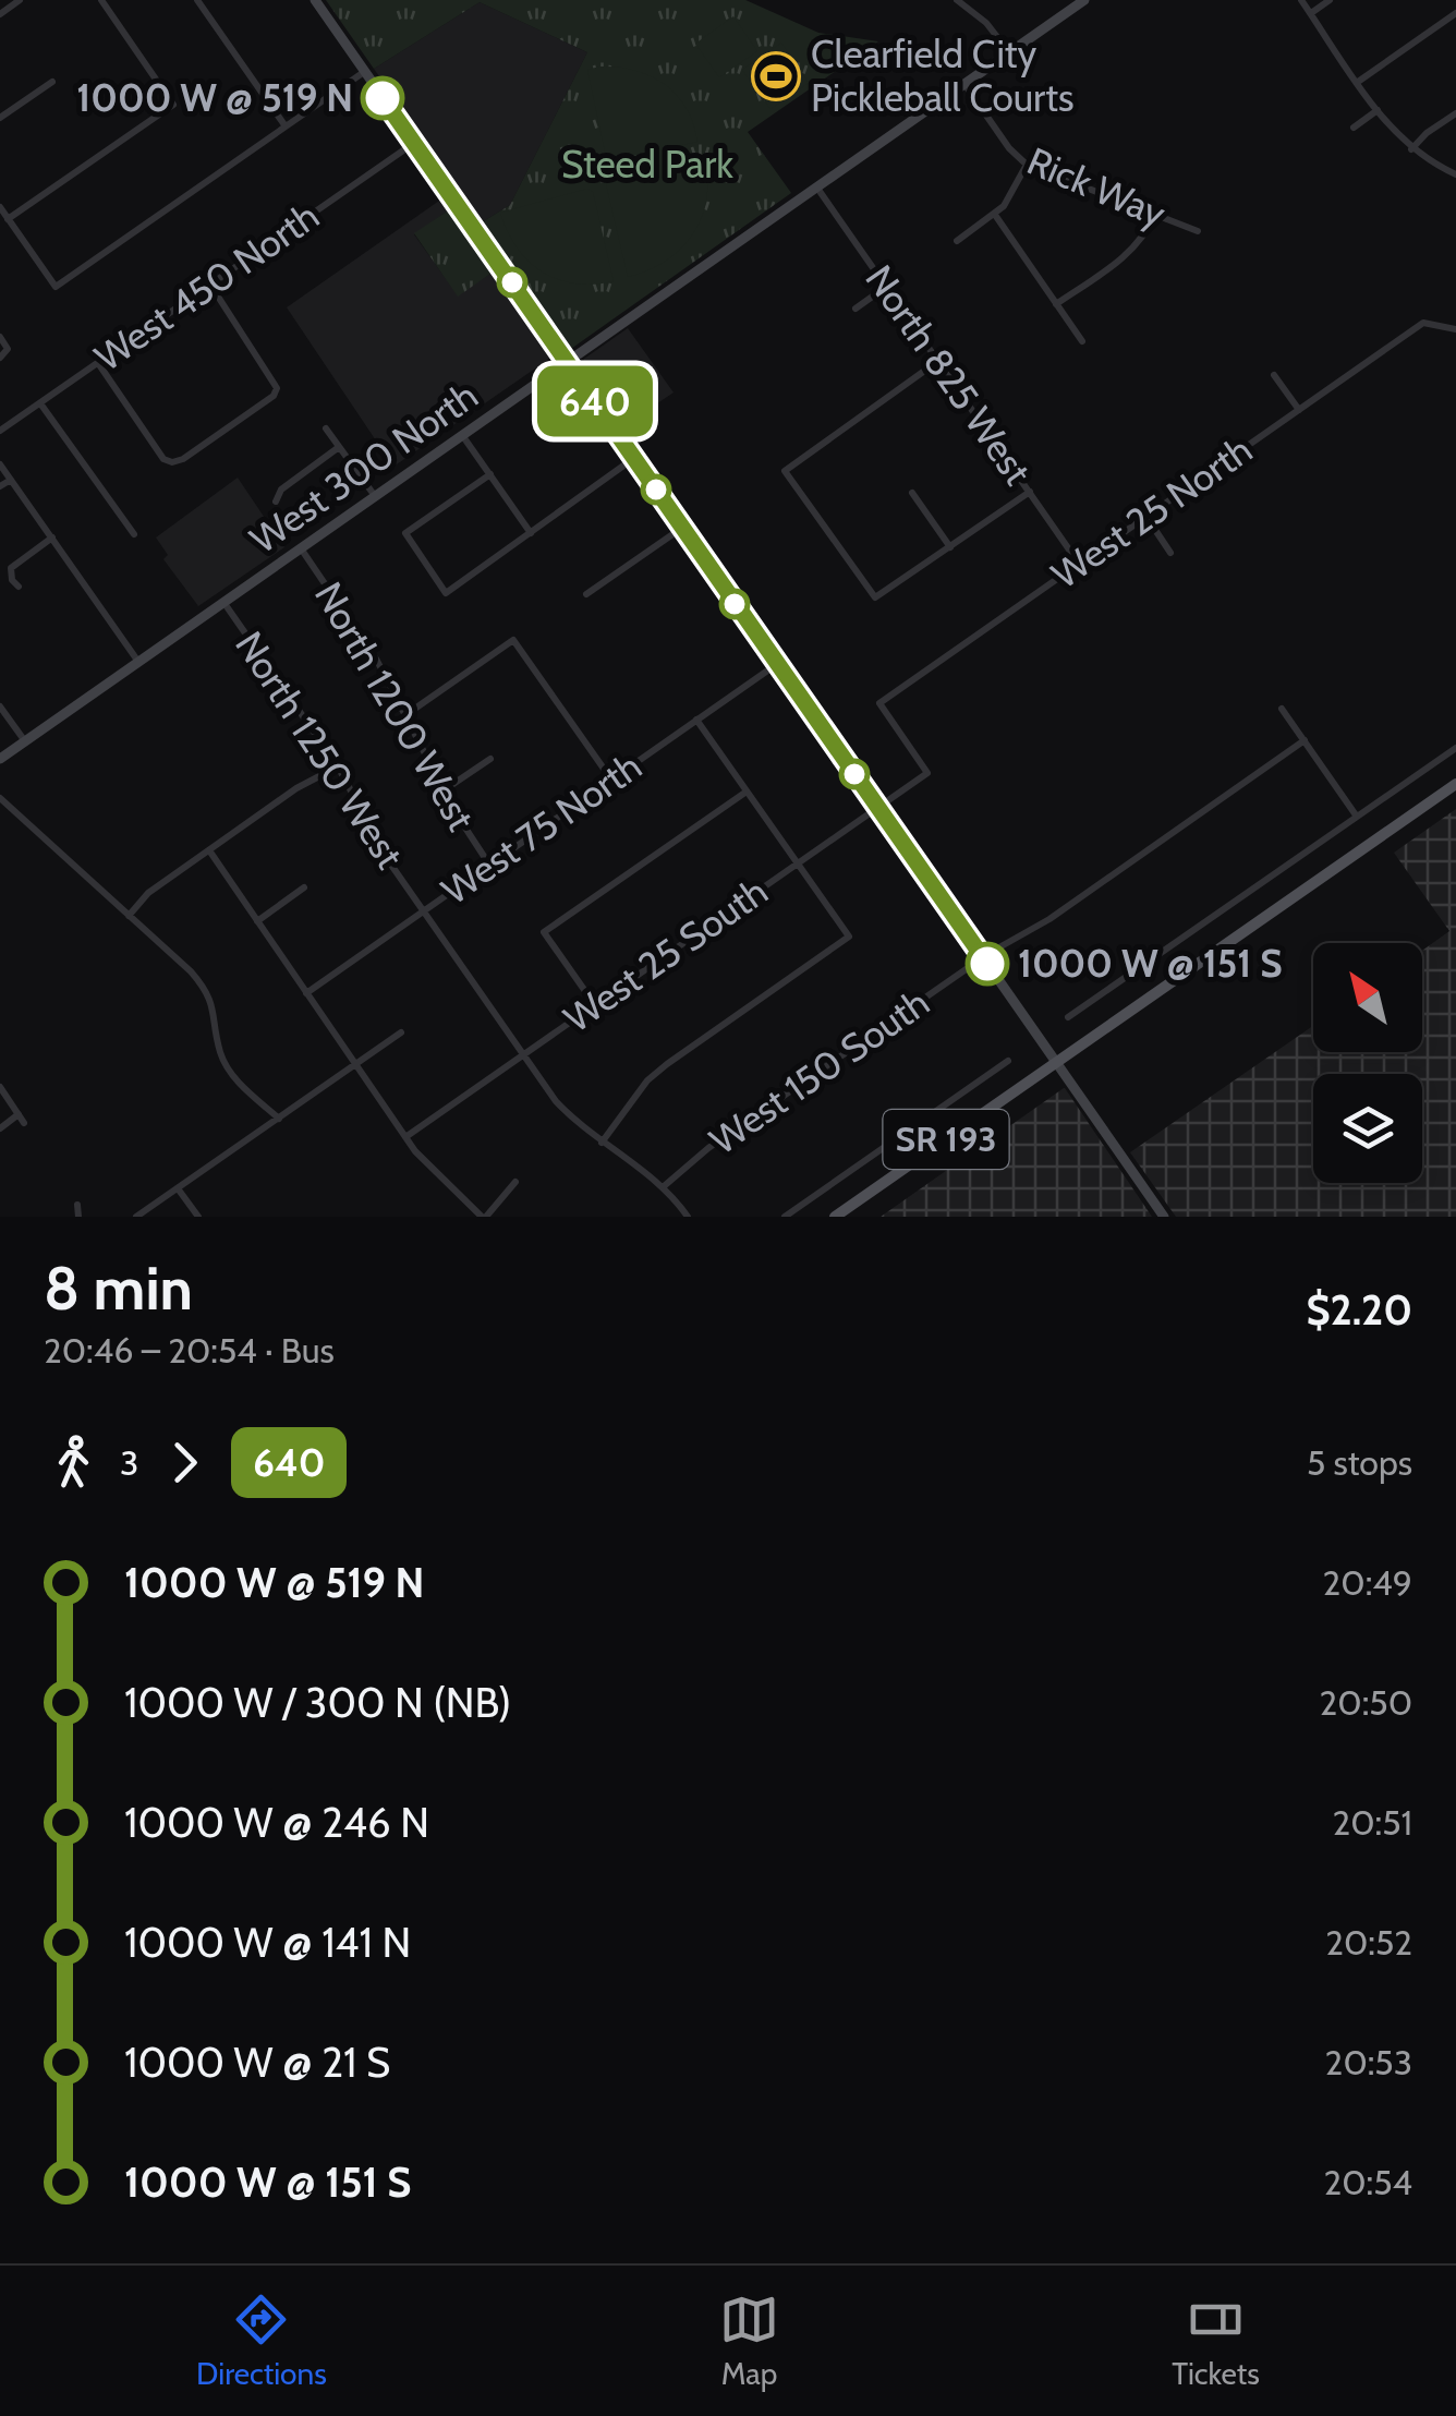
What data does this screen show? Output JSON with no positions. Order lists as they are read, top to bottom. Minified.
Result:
{"streets":{"main road":["West 300 North","SR 193"],"street":["Rick Way","West 450 North","North 825 West","West 25 North","North 1200 West","North 1250 West","West 75 North","West 25 South","West 150 South"]},"crossings":[["Rick Way","West 300 North"],["North 825 West","West 300 North"],["North 825 West","West 25 North"],["West 300 North","North 1200 West"],["West 300 North","North 1250 West"],["West 25 North","West 25 South"],["North 1200 West","West 75 North"],["North 1250 West","West 75 North"],["North 1250 West","West 25 South"],["North 1250 West","West 150 South"]],"parks":["Steed Park"],"places":{"sports":["Clearfield City Pickleball Courts"],"other":["1000 W @ 519 N","1000 W @ 151 S"]},"lines":["bus line 640"],"north":"top left","page":{"on_map":"640","heading":["8 min","20:46 – 20:54 · Bus","$2.20"],"legs":["3","640","5 stops"],"list":[{"name":"1000 W @ 519 N","value":"20:49"},{"name":"1000 W / 300 N (NB)","value":"20:50"},{"name":"1000 W @ 246 N","value":"20:51"},{"name":"1000 W @ 141 N","value":"20:52"},{"name":"1000 W @ 21 S","value":"20:53"},{"name":"1000 W @ 151 S","value":"20:54"}],"tabs":["Directions","Map","Tickets"]}}
